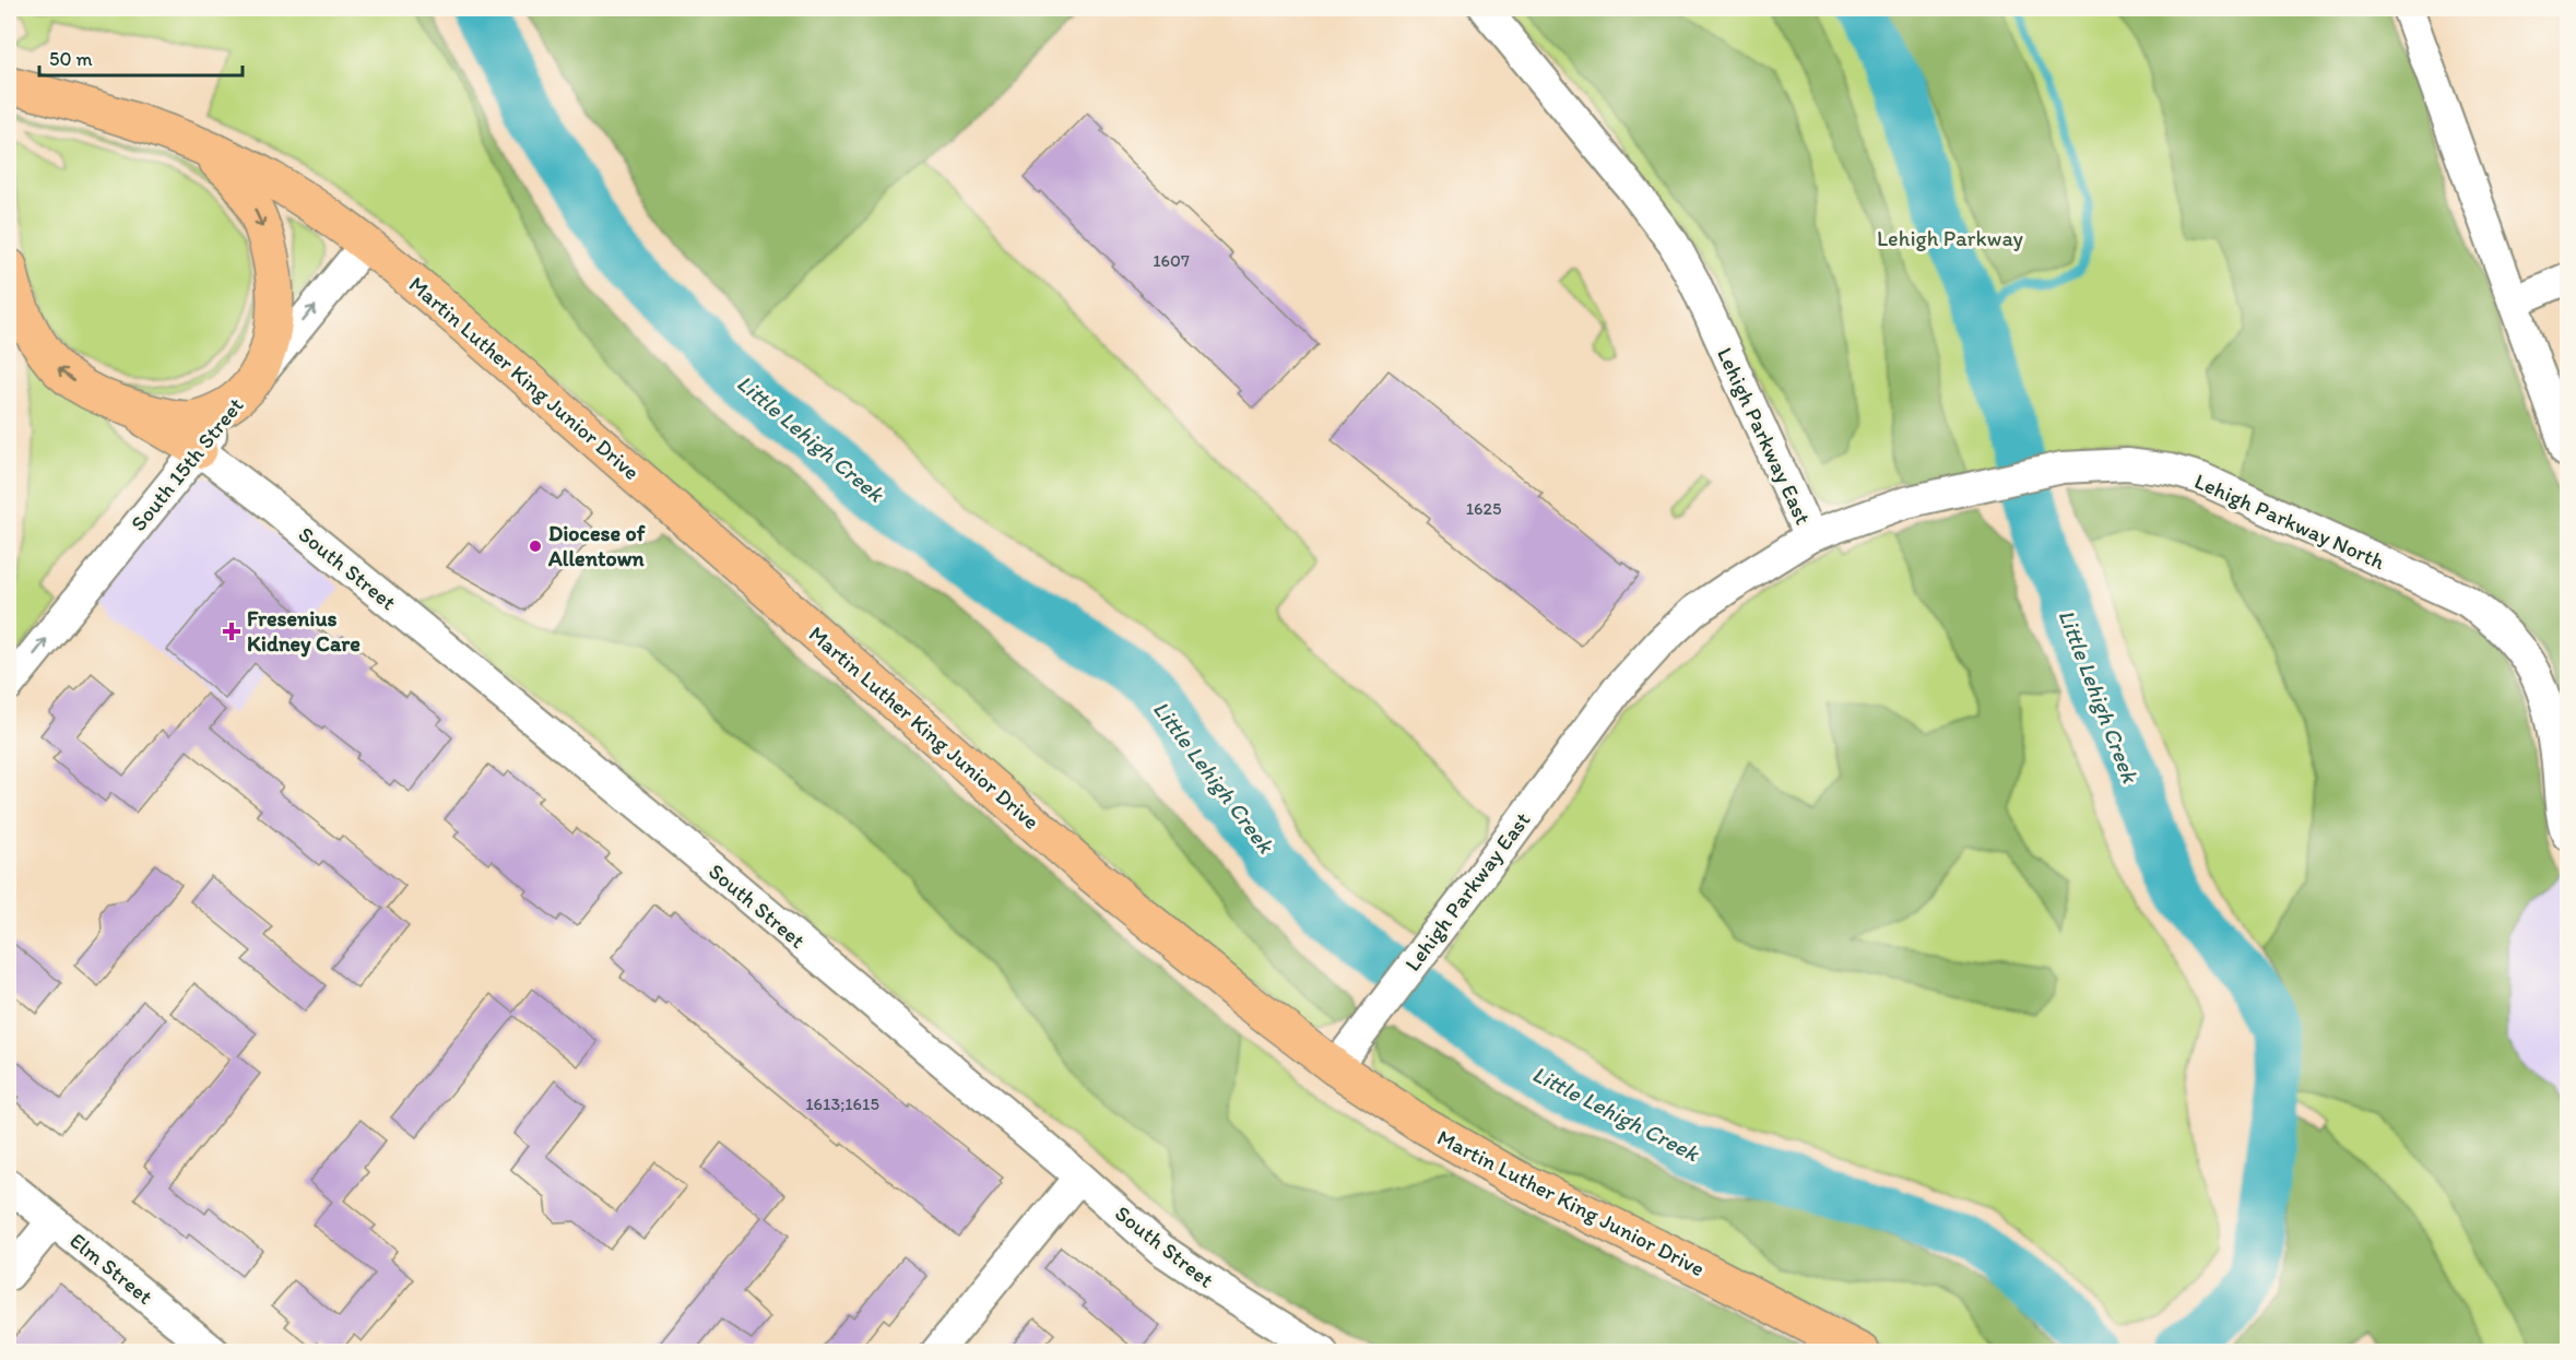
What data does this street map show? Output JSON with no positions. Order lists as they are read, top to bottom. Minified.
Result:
{"streets":{"main road":["Martin Luther King Junior Drive"],"street":["Lehigh Parkway East","South 15th Street","Lehigh Parkway North","South Street","Elm Street"]},"crossings":[["Martin Luther King Junior Drive","Lehigh Parkway East"],["Martin Luther King Junior Drive","South 15th Street"],["Lehigh Parkway East","Lehigh Parkway North"],["South 15th Street","South Street"]],"one_way":["South 15th Street"],"water":["Little Lehigh Creek"],"parks":["Lehigh Parkway"],"places":{"other":["Diocese of Allentown"],"health":["Fresenius Kidney Care"]},"house_numbers":["1607","1625","1613;1615"],"scale_bar":"50 m"}
